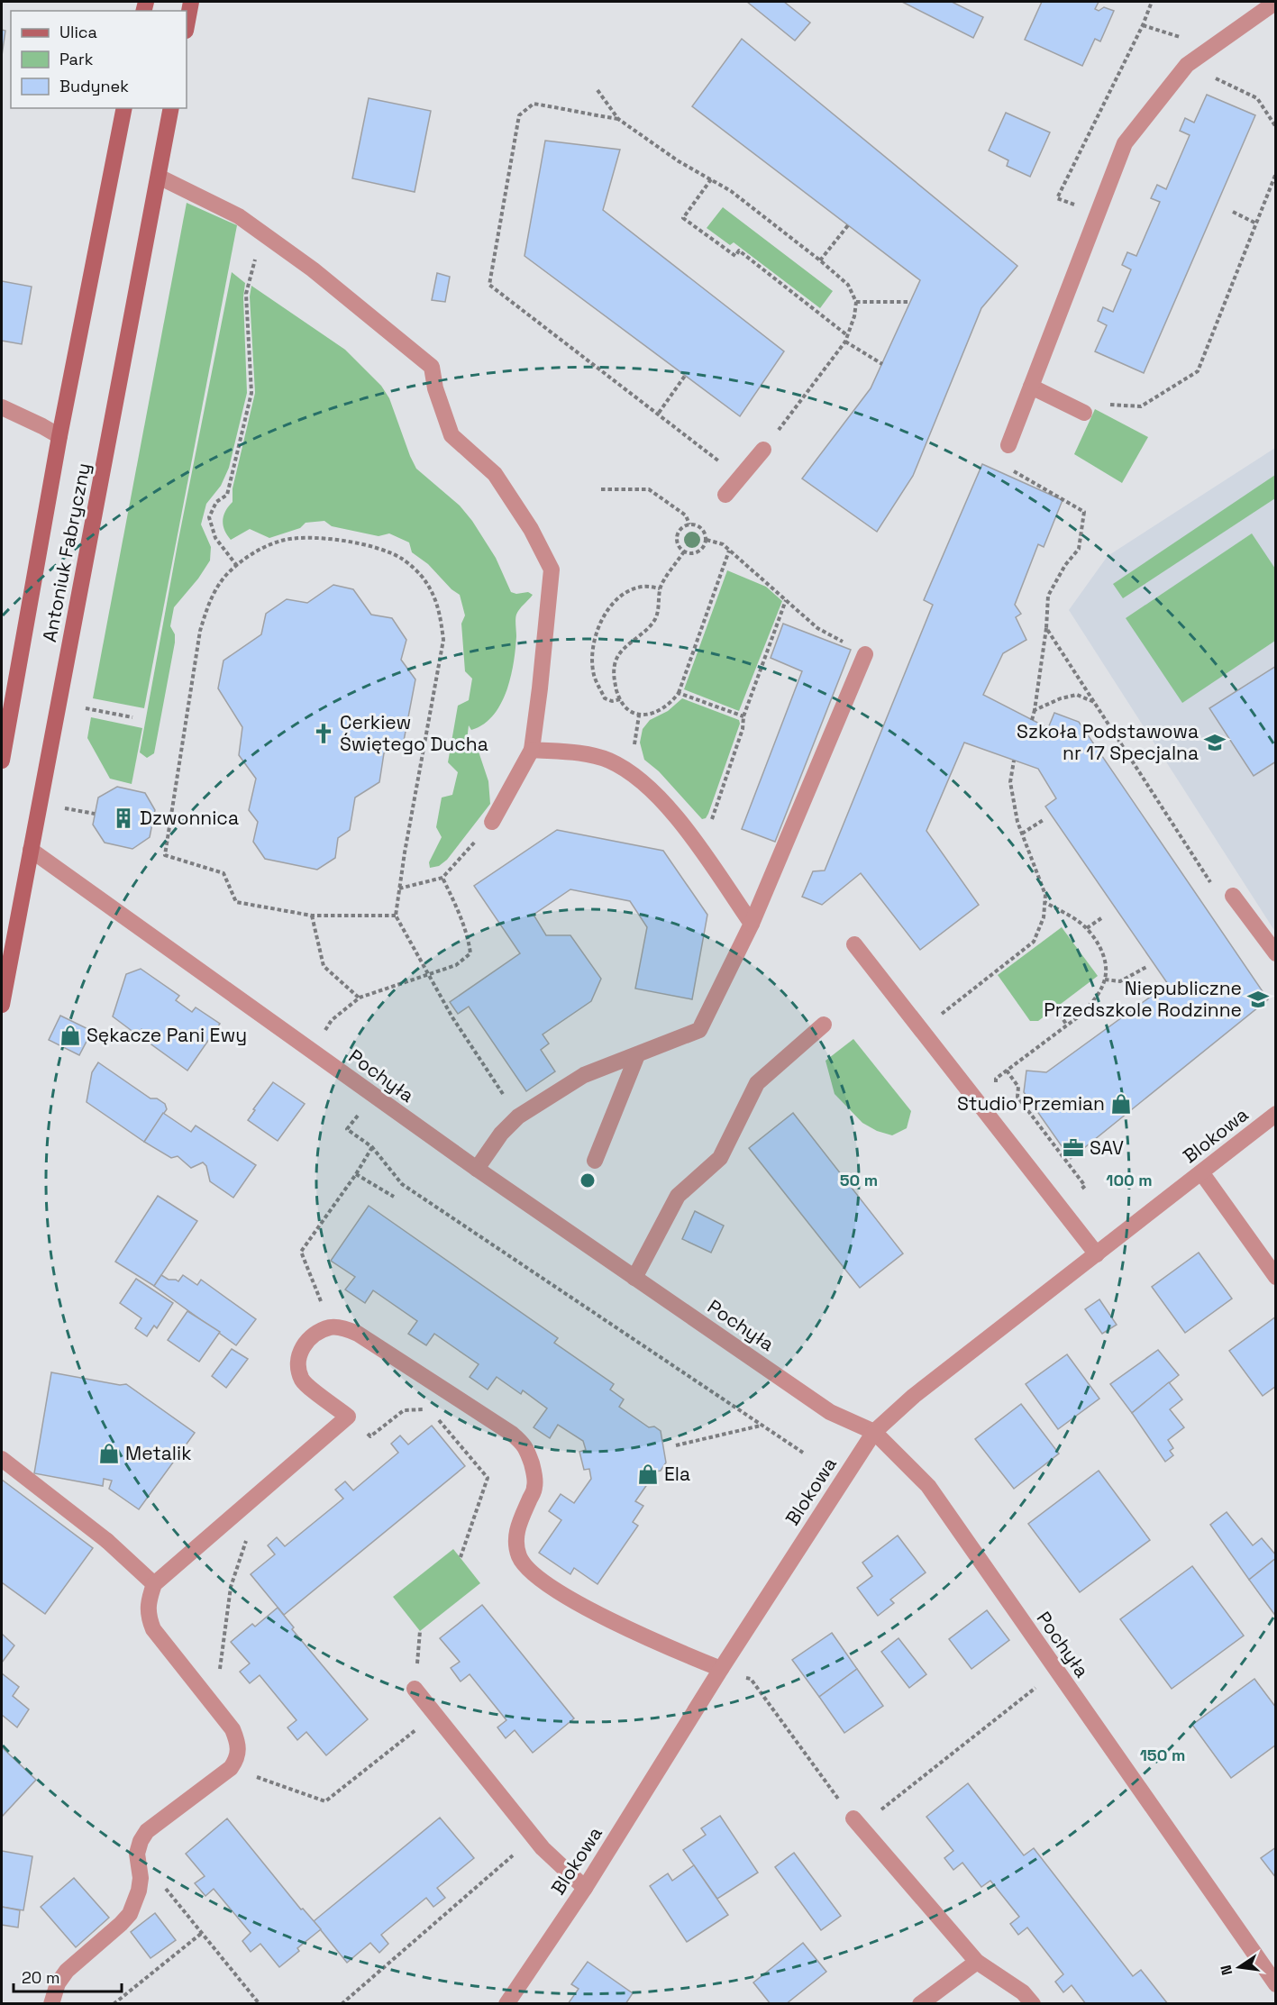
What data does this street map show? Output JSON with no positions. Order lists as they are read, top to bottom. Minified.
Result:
{"streets":{"main road":["Antoniuk Fabryczny"],"street":["Pochyła","Blokowa"]},"crossings":[["Antoniuk Fabryczny","Pochyła"],["Pochyła","Blokowa"]],"places":{"church":["Cerkiew Świętego Ducha"],"school or university":["Szkoła Podstawowa nr 17 Specjalna","Niepubliczne Przedszkole Rodzinne"],"building":["Dzwonnica"],"shop":["Sękacze Pani Ewy","Studio Przemian","Metalik","Ela"],"office":["SAV"]},"legend":["Ulica","Park","Budynek"],"scale_bar":"20 m","north":"left","rings":["50 m","100 m","150 m"]}
